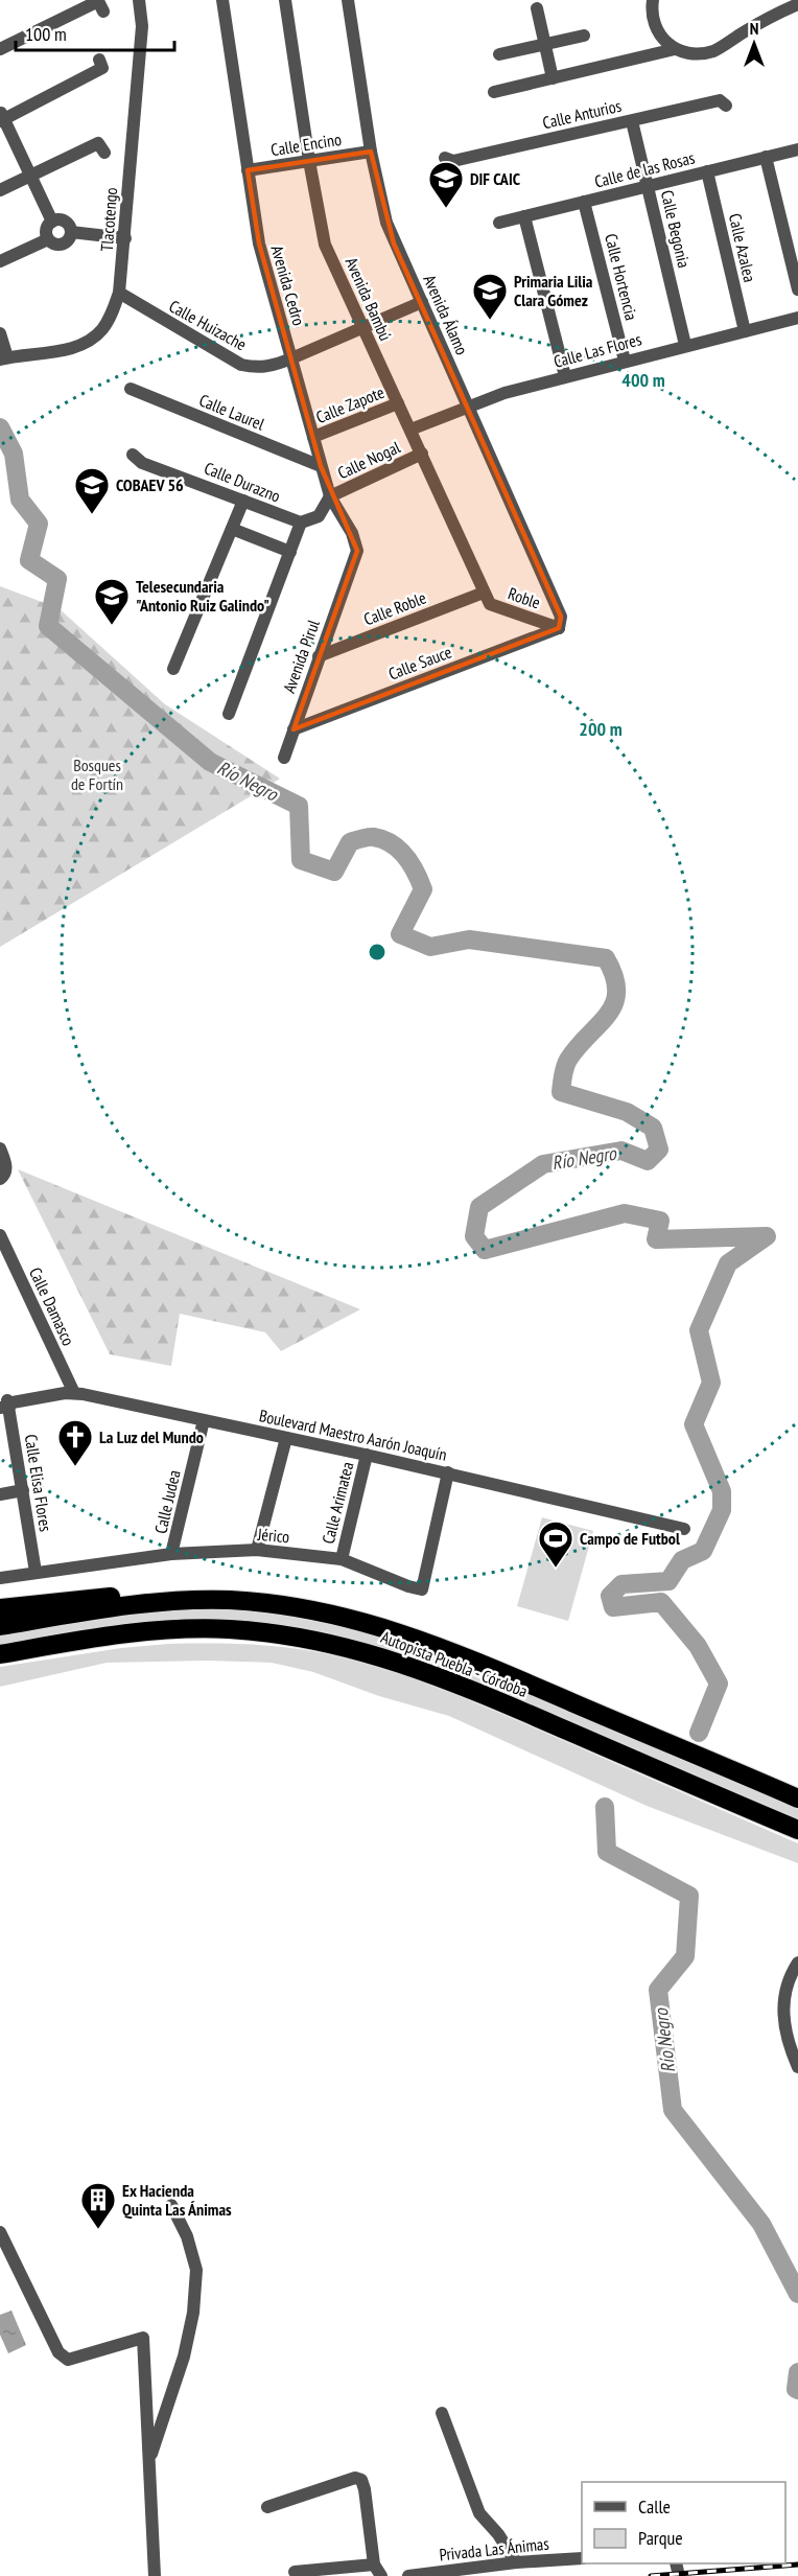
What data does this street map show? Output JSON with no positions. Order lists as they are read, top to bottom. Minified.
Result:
{"streets":{"highway":["Autopista Puebla - Córdoba"],"street":["Calle Anturios","Calle Encino","Calle de las Rosas","Tlacotengo","Calle Begonia","Calle Azalea","Calle Hortencia","Avenida Cedro","Avenida Bambú","Avenida Álamo","Calle Huizache","Calle Las Flores","Calle Zapote","Calle Laurel","Calle Nogal","Calle Durazno","Roble","Calle Roble","Avenida Pirul","Calle Sauce","Calle Damasco","Boulevard Maestro Aarón Joaquín","Calle Elisa Flores","Calle Judea","Calle Arimatea","Jérico","Privada Las Ánimas"]},"crossings":[["Calle Anturios","Calle Begonia"],["Calle Encino","Avenida Cedro"],["Calle Encino","Avenida Bambú"],["Calle Encino","Avenida Álamo"],["Calle de las Rosas","Calle Begonia"],["Calle de las Rosas","Calle Azalea"],["Calle de las Rosas","Calle Hortencia"],["Tlacotengo","Calle Huizache"],["Calle Begonia","Calle Las Flores"],["Calle Azalea","Calle Las Flores"],["Calle Hortencia","Calle Las Flores"],["Avenida Cedro","Calle Huizache"],["Avenida Cedro","Calle Zapote"],["Avenida Cedro","Calle Laurel"],["Avenida Cedro","Calle Nogal"],["Avenida Cedro","Avenida Pirul"],["Avenida Bambú","Calle Huizache"],["Avenida Bambú","Calle Las Flores"],["Avenida Bambú","Calle Zapote"],["Avenida Bambú","Calle Nogal"],["Avenida Bambú","Roble"],["Avenida Bambú","Calle Roble"],["Avenida Álamo","Calle Huizache"],["Avenida Álamo","Calle Las Flores"],["Avenida Álamo","Roble"],["Avenida Álamo","Calle Sauce"],["Roble","Calle Roble"],["Roble","Calle Sauce"],["Calle Roble","Avenida Pirul"],["Avenida Pirul","Calle Sauce"],["Calle Damasco","Boulevard Maestro Aarón Joaquín"],["Boulevard Maestro Aarón Joaquín","Calle Elisa Flores"],["Boulevard Maestro Aarón Joaquín","Calle Judea"],["Boulevard Maestro Aarón Joaquín","Calle Arimatea"],["Boulevard Maestro Aarón Joaquín","Jérico"],["Calle Elisa Flores","Jérico"],["Calle Judea","Jérico"],["Calle Arimatea","Jérico"]],"water":["Río Negro"],"parks":["Bosques de Fortín"],"places":{"school or university":["DIF CAIC","Primaria Lilia Clara Gómez","COBAEV 56","Telesecundaria \"Antonio Ruiz Galindo\""],"church":["La Luz del Mundo"],"sports":["Campo de Futbol"],"building":["Ex Hacienda Quinta Las Ánimas"]},"legend":["Calle","Parque"],"scale_bar":"100 m","north":"top","rings":["400 m","200 m"]}
